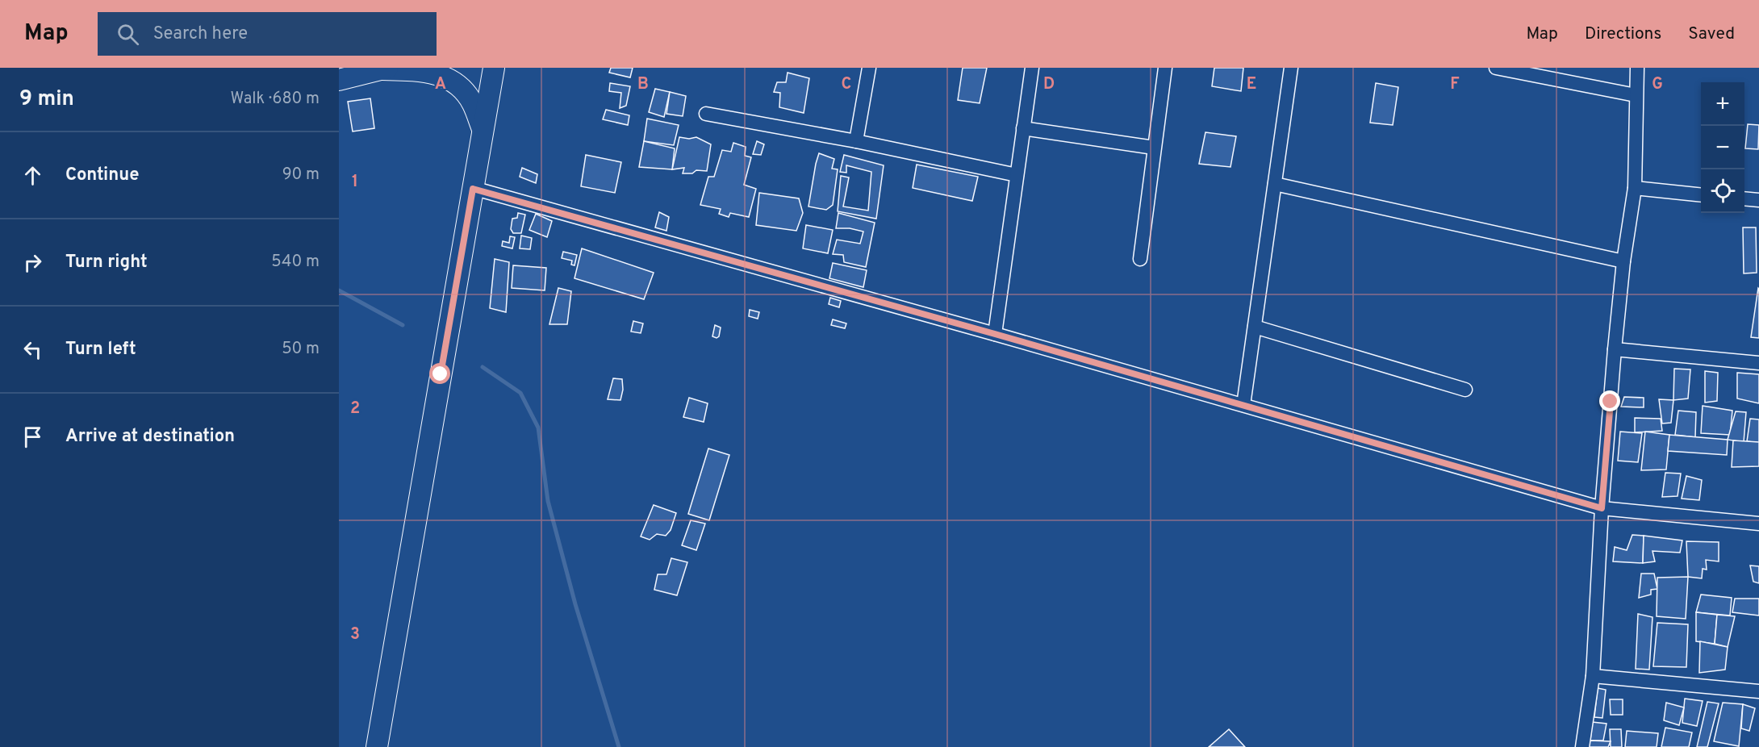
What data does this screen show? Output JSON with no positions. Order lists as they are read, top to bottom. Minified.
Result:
{"page":{"header":"Map","search":"Search here","nav":["Map","Directions","Saved"],"heading":["9 min","Walk · 680 m"],"map_buttons":["+","−"],"list":[["Continue","90 m"],["Turn right","540 m"],["Turn left","50 m"],"Arrive at destination"]},"grid":{"columns":["A","B","C","D","E","F","G"],"rows":["1","2","3"]}}
